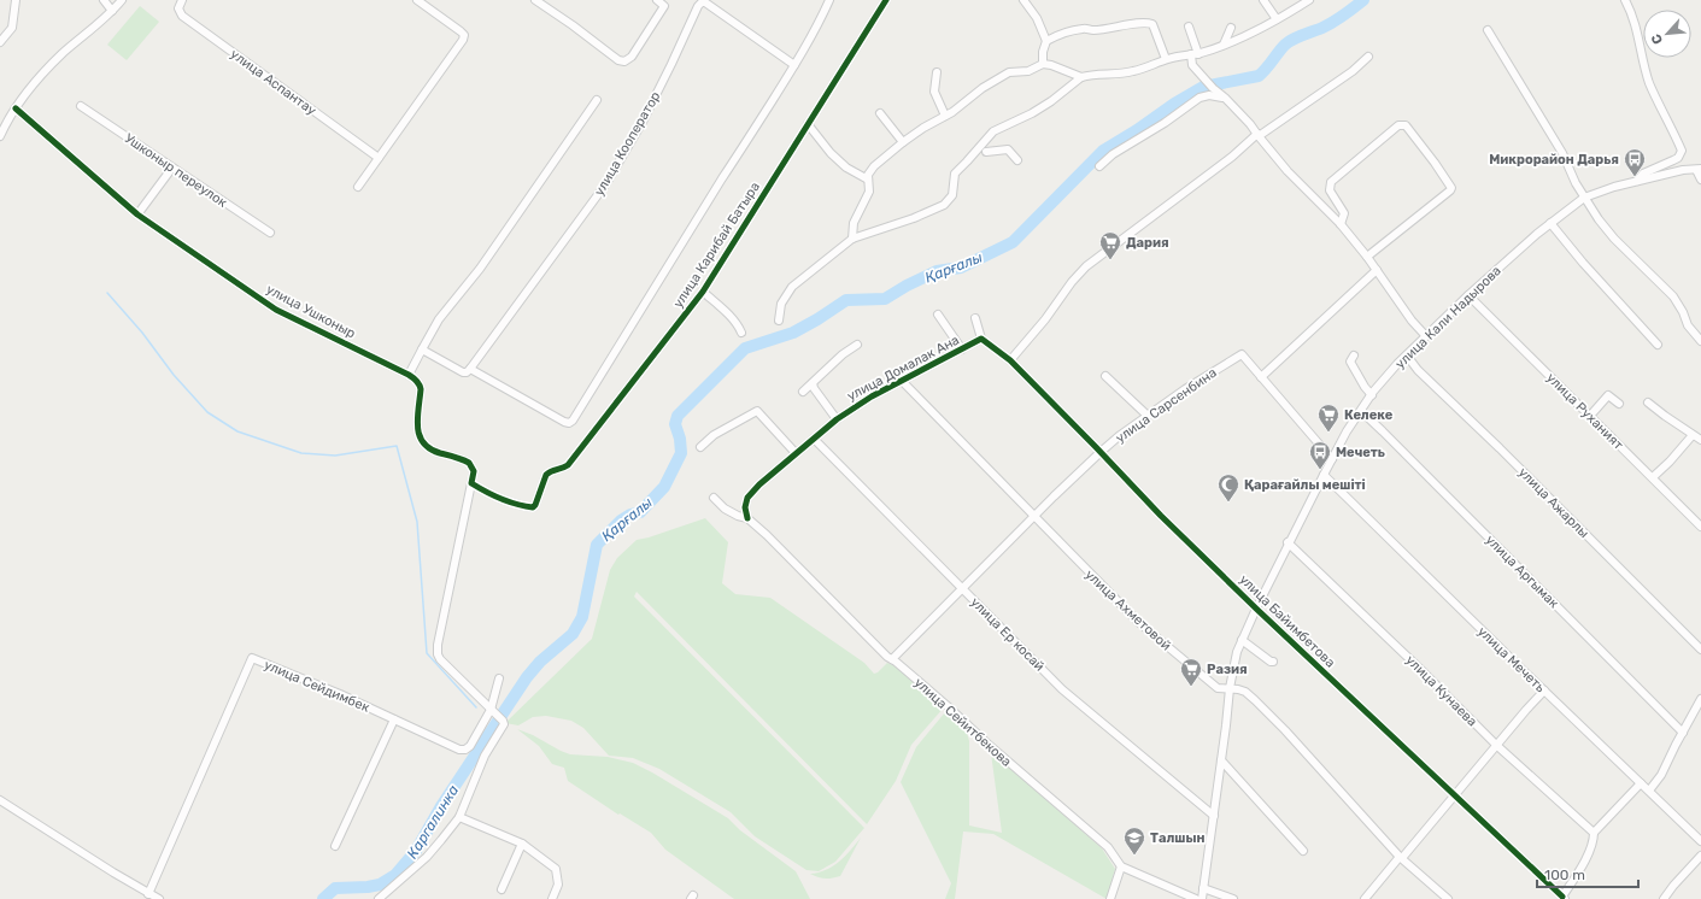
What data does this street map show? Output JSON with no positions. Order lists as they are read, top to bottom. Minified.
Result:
{"streets":{"street":["улица Аспантау","улица Кооператор","Ушконыр переулок","улица Карибай Батыра","улица Ушконыр","улица Кали Надырова","улица Домалак Ана","улица Сарсенбина","улица Руханият","улица Ажарлы","улица Аргымак","улица Ахметовой","улица Байимбетова","улица Ер косай","улица Мечеть","улица Сейдимбек","улица Кунаева","улица Сейитбекова"]},"crossings":[["улица Кали Надырова","улица Сарсенбина"],["улица Кали Надырова","улица Руханият"],["улица Кали Надырова","улица Ажарлы"],["улица Кали Надырова","улица Аргымак"],["улица Кали Надырова","улица Ахметовой"],["улица Кали Надырова","улица Байимбетова"],["улица Кали Надырова","улица Ер косай"],["улица Кали Надырова","улица Мечеть"],["улица Кали Надырова","улица Кунаева"],["улица Домалак Ана","улица Ахметовой"],["улица Домалак Ана","улица Байимбетова"],["улица Домалак Ана","улица Ер косай"],["улица Домалак Ана","улица Сейитбекова"],["улица Сарсенбина","улица Ахметовой"],["улица Сарсенбина","улица Байимбетова"],["улица Сарсенбина","улица Ер косай"],["улица Сарсенбина","улица Сейитбекова"]],"water":["Қарғалы","Каргалинка"],"places":{"bus stop":["Микрорайон Дарья","Мечеть"],"supermarket":["Дария","Келеке","Разия"],"mosque":["Қарағайлы мешіті"],"school or university":["Талшын"]},"scale_bar":"100 m","north":"bottom left"}
